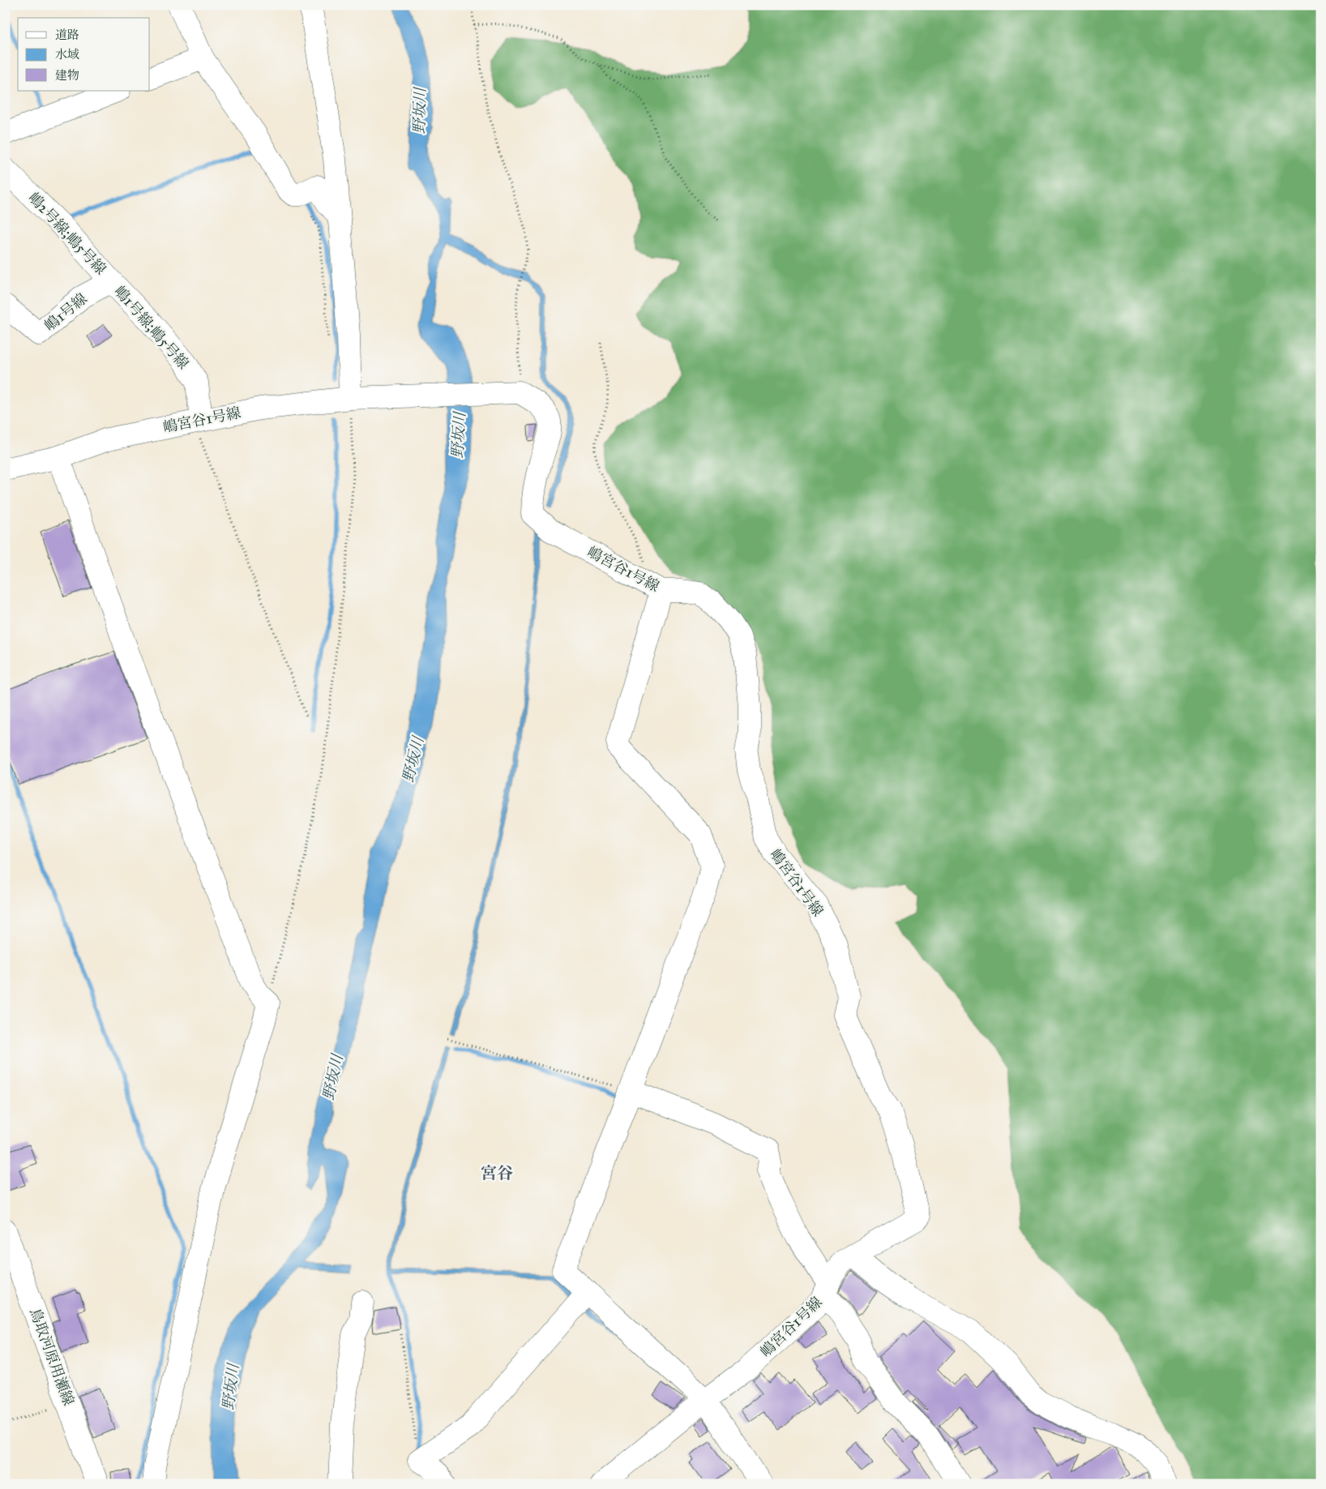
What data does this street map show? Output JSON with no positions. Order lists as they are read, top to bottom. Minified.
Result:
{"streets":{"street":["嶋2号線;嶋5号線","嶋1号線","嶋1号線;嶋5号線","嶋宮谷1号線","鳥取河原用瀬線"]},"crossings":[["嶋2号線;嶋5号線","嶋1号線"],["嶋2号線;嶋5号線","嶋1号線;嶋5号線"],["嶋1号線","嶋1号線;嶋5号線"],["嶋1号線;嶋5号線","嶋宮谷1号線"]],"districts":["宮谷"],"water":["野坂川"],"legend":["道路","水域","建物"]}
